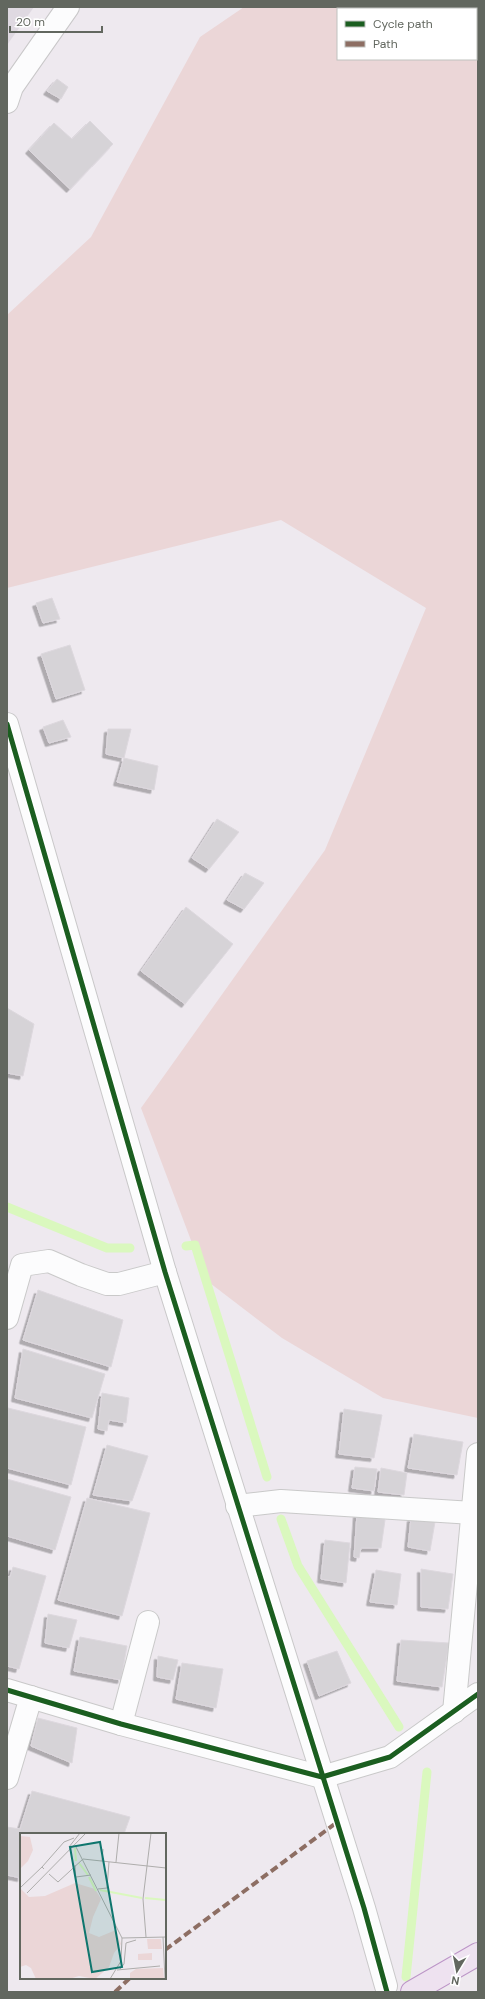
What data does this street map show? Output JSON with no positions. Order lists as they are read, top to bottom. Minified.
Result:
{"legend":["Cycle path","Path"],"scale_bar":"20 m","north":"bottom"}
